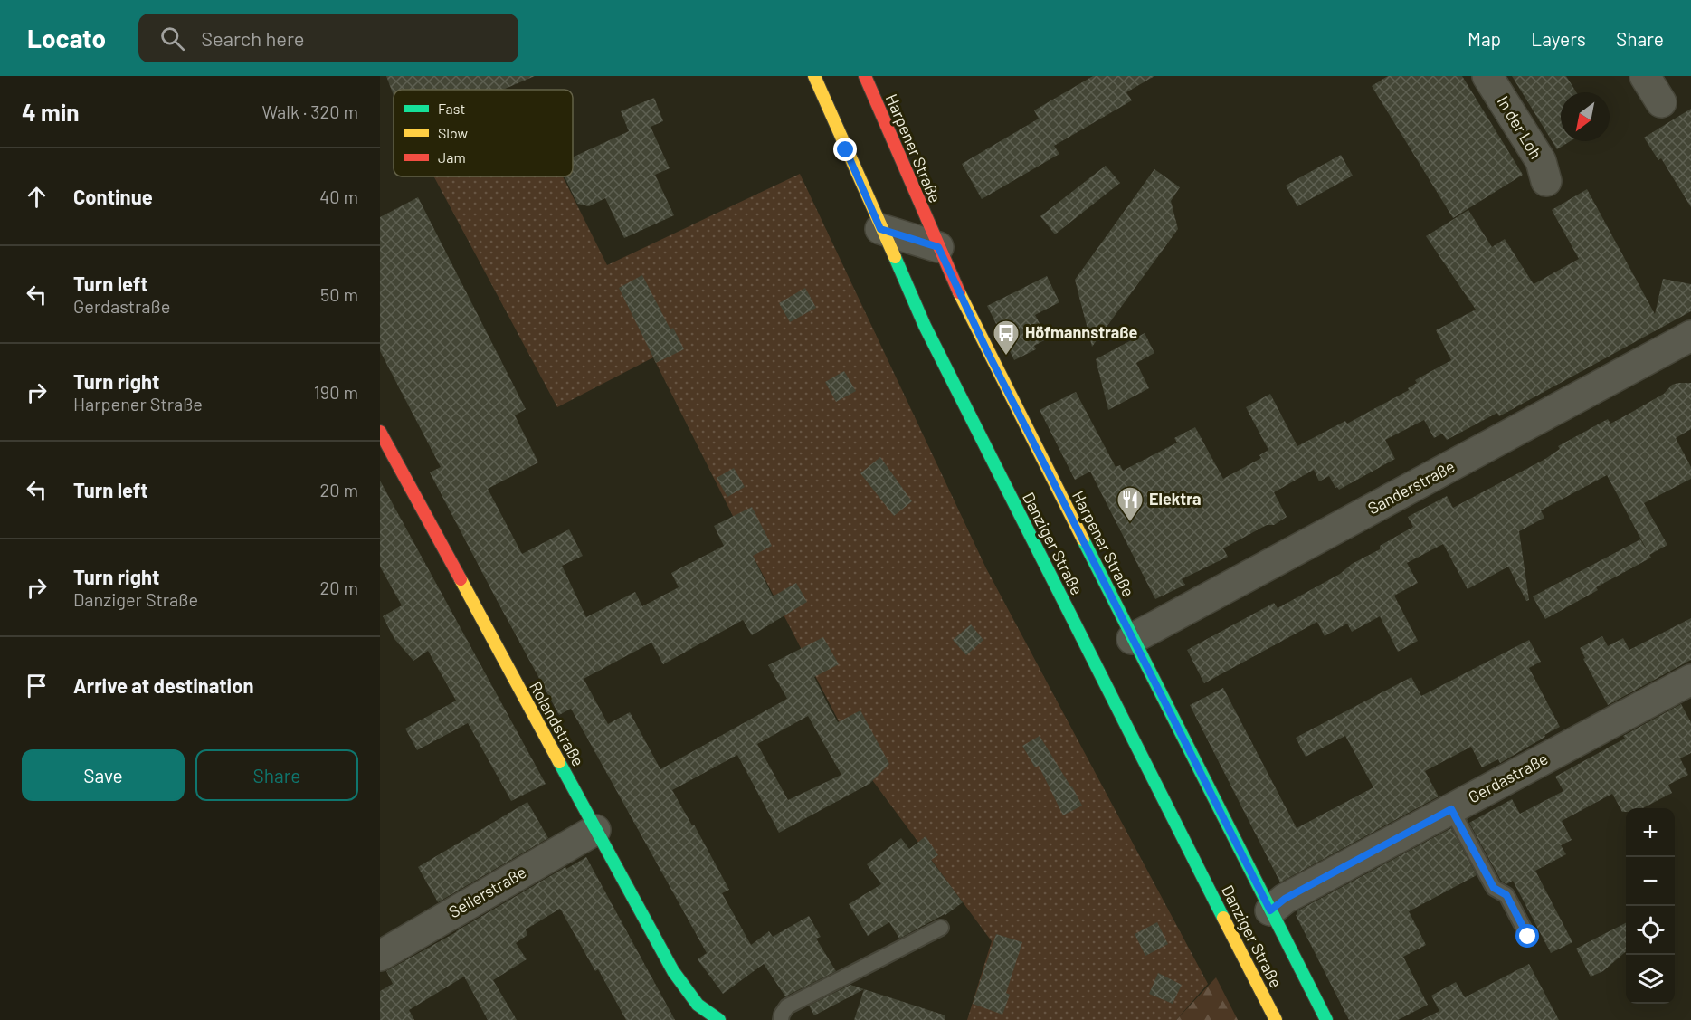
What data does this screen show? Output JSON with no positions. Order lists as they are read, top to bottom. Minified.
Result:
{"streets":{"street":["In der Loh","Harpener Straße","Sanderstraße","Danziger Straße","Rolandstraße","Gerdastraße","Seilerstraße"]},"crossings":[["Harpener Straße","Sanderstraße"],["Harpener Straße","Gerdastraße"],["Rolandstraße","Seilerstraße"]],"places":{"bus stop":["Höfmannstraße"],"restaurant":["Elektra"]},"legend":["Fast","Slow","Jam"],"north":"bottom left","page":{"header":"Locato","search":"Search here","nav":["Map","Layers","Share"],"heading":["4 min","Walk · 320 m"],"list":[["Continue","40 m"],["Turn left","Gerdastraße","50 m"],["Turn right","Harpener Straße","190 m"],["Turn left","20 m"],["Turn right","Danziger Straße","20 m"],"Arrive at destination"],"buttons":["Save","Share"],"map_buttons":["+","−"]}}
